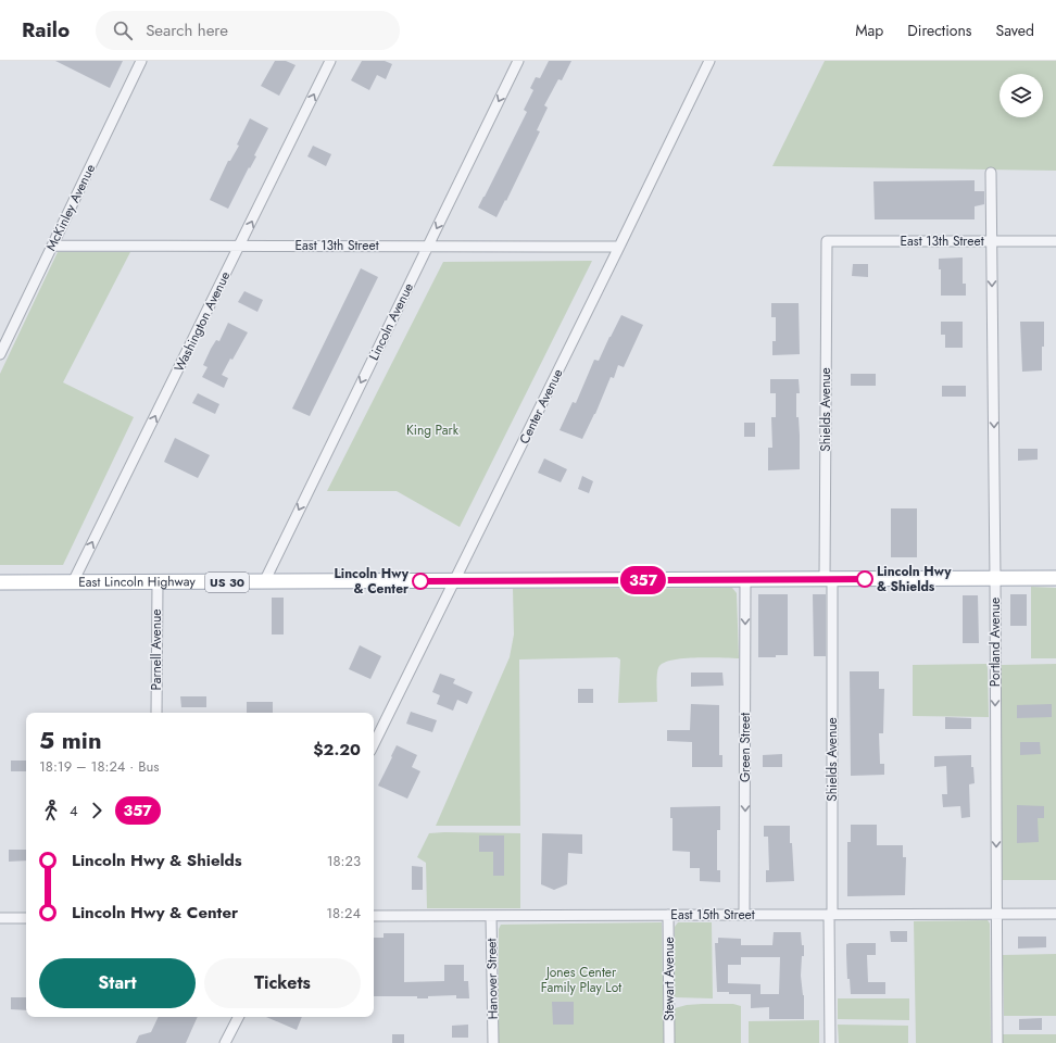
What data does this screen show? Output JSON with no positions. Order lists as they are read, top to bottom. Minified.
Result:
{"streets":{"main road":["East Lincoln Highway","US 30"],"street":["McKinley Avenue","East 13th Street","Washington Avenue","Lincoln Avenue","Center Avenue","Shields Avenue","Portland Avenue","Parnell Avenue","Green Street","East 15th Street","Hanover Street","Stewart Avenue"]},"crossings":[["McKinley Avenue","East 13th Street"],["East 13th Street","Washington Avenue"],["East 13th Street","Lincoln Avenue"],["East 13th Street","Center Avenue"],["East 13th Street","Shields Avenue"],["East 13th Street","Portland Avenue"],["Washington Avenue","East Lincoln Highway"],["Lincoln Avenue","East Lincoln Highway"],["Center Avenue","East Lincoln Highway"],["Shields Avenue","East Lincoln Highway"],["Shields Avenue","East 15th Street"],["East Lincoln Highway","Portland Avenue"],["East Lincoln Highway","Parnell Avenue"],["East Lincoln Highway","Green Street"],["Portland Avenue","East 15th Street"],["Green Street","East 15th Street"],["East 15th Street","Hanover Street"],["East 15th Street","Stewart Avenue"]],"one_way":["Washington Avenue","Lincoln Avenue","Portland Avenue","Green Street"],"parks":["King Park","Jones Center Family Play Lot"],"places":["Lincoln Hwy & Shields","Lincoln Hwy & Center"],"lines":["bus line 357"],"page":{"header":"Railo","search":"Search here","nav":["Map","Directions","Saved"],"on_map":"357","heading":["5 min","18:19 – 18:24 · Bus","$2.20"],"legs":["4","357"],"list":[{"name":"Lincoln Hwy & Shields","value":"18:23"},{"name":"Lincoln Hwy & Center","value":"18:24"}],"buttons":["Start","Tickets"]}}
